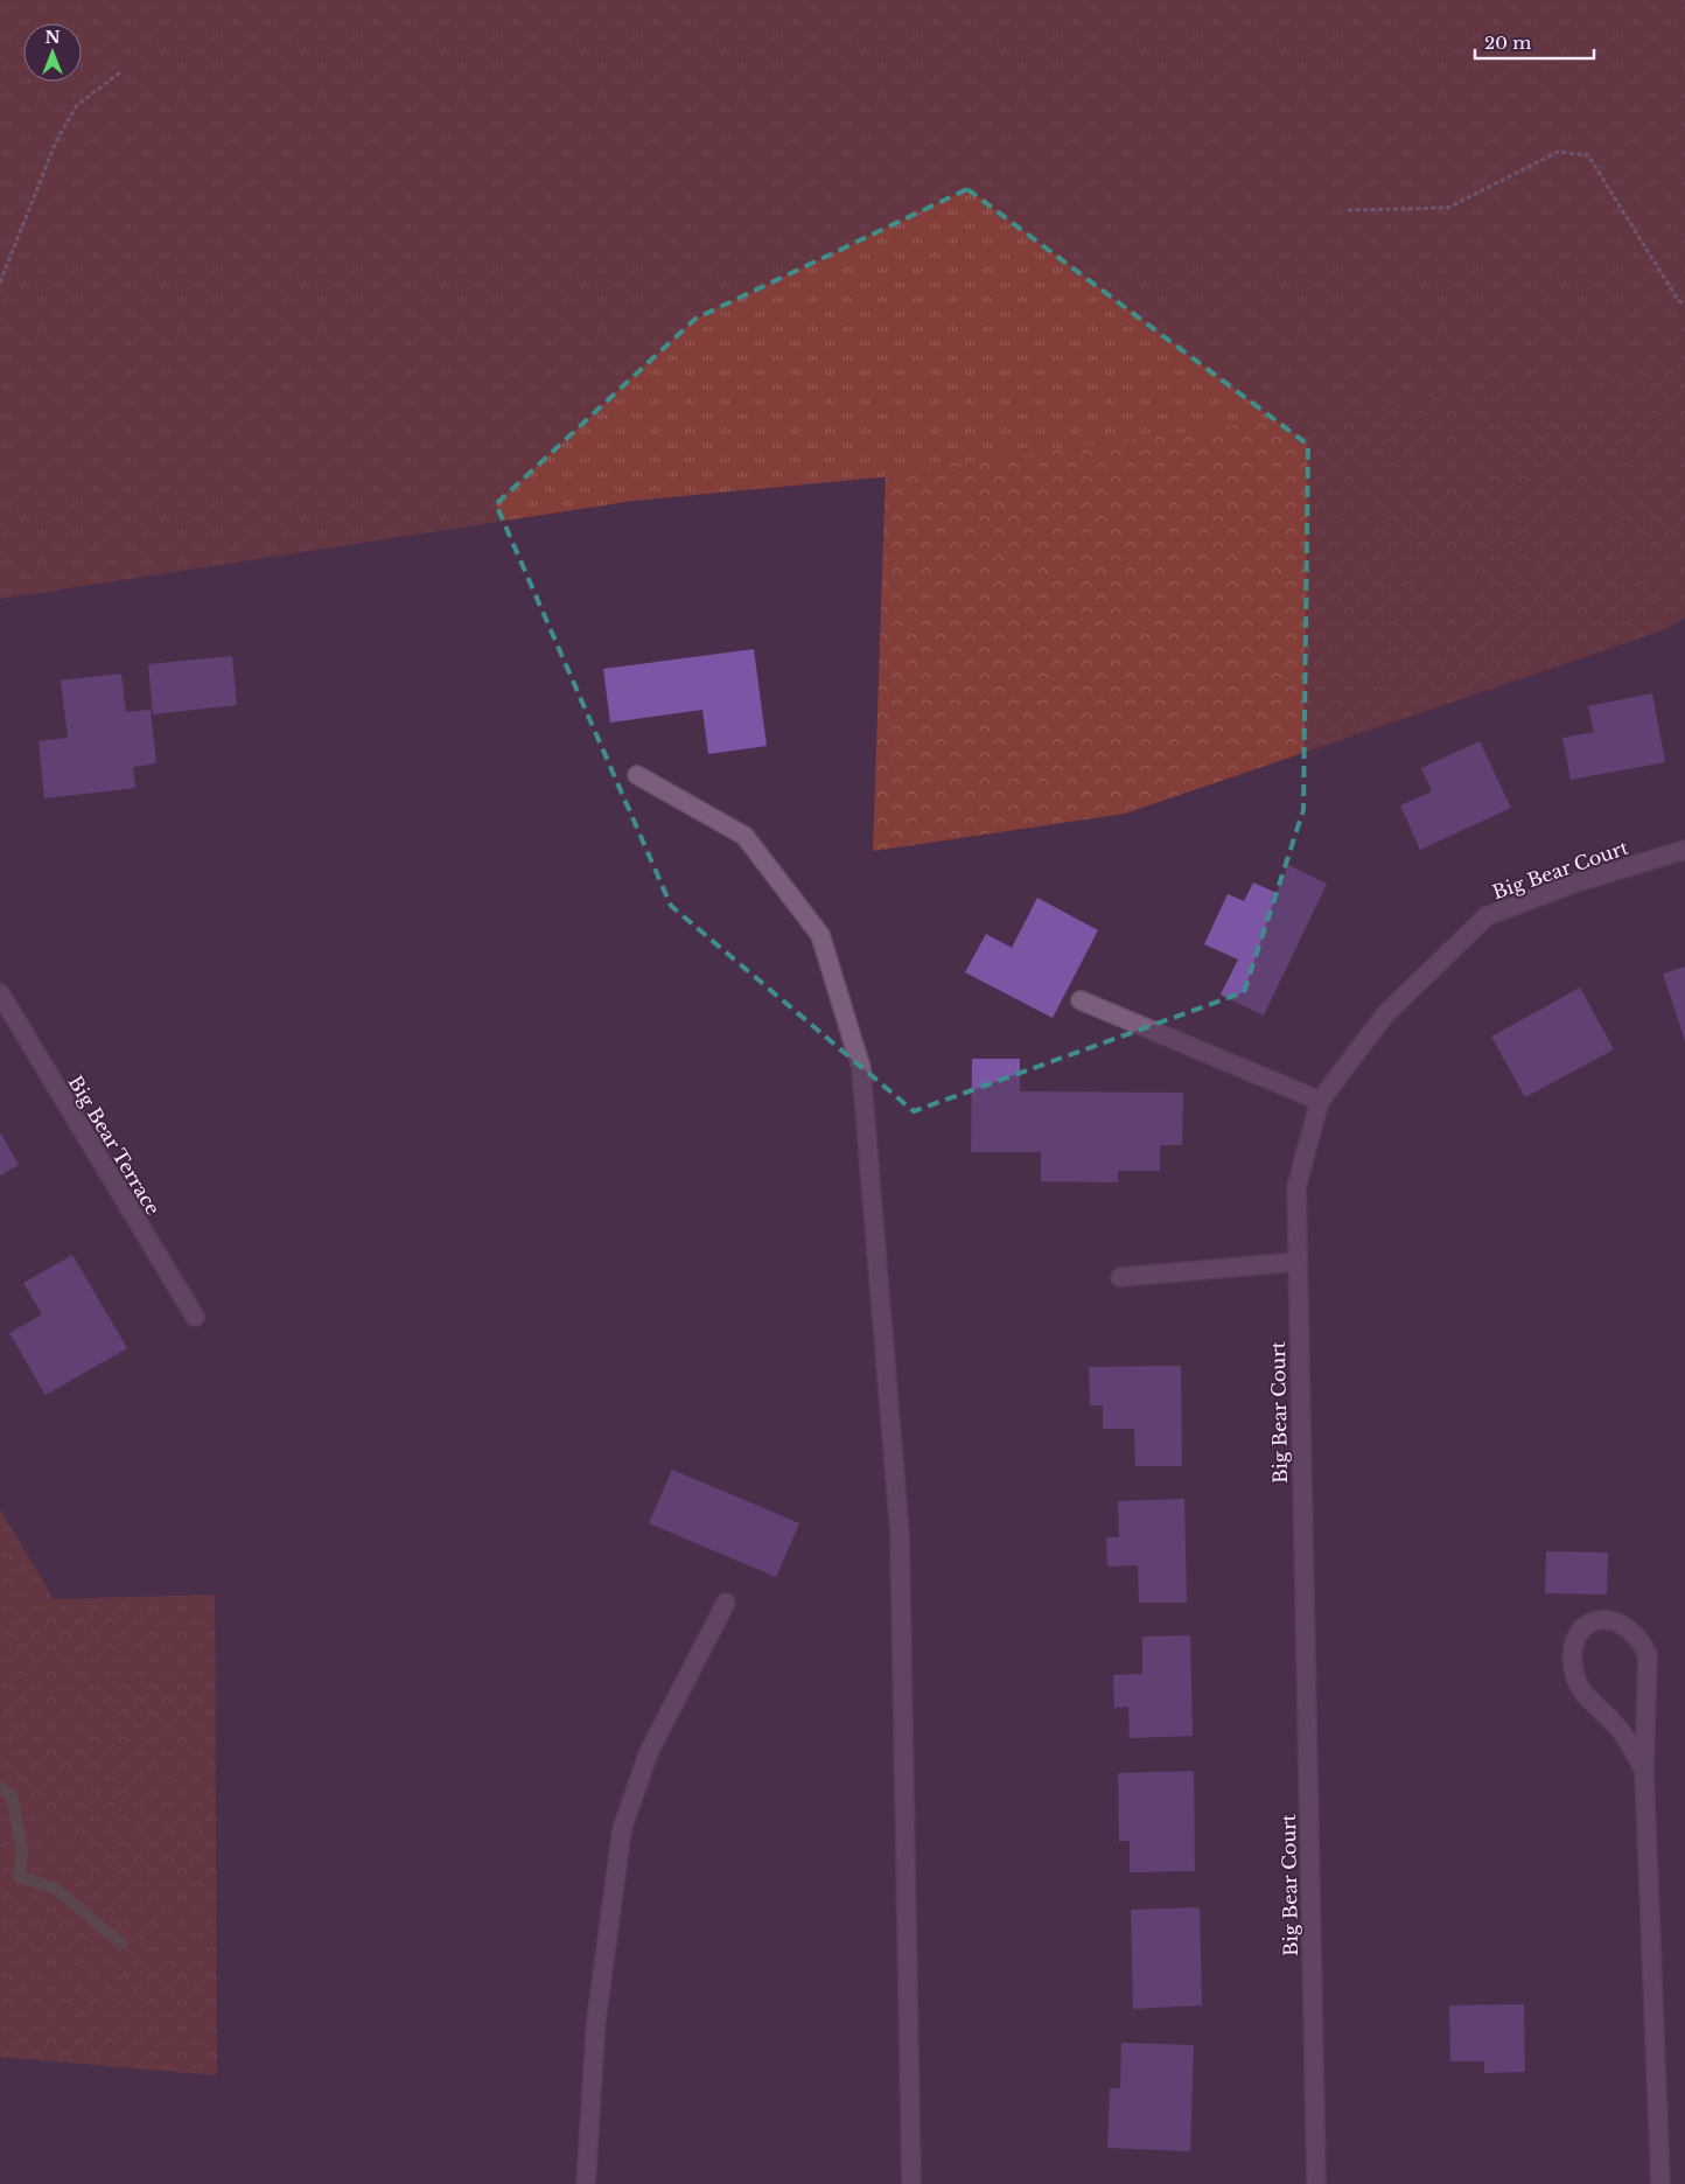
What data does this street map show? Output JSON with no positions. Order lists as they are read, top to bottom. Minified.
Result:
{"streets":{"street":["Big Bear Court","Big Bear Terrace"]},"scale_bar":"20 m","north":"top"}
